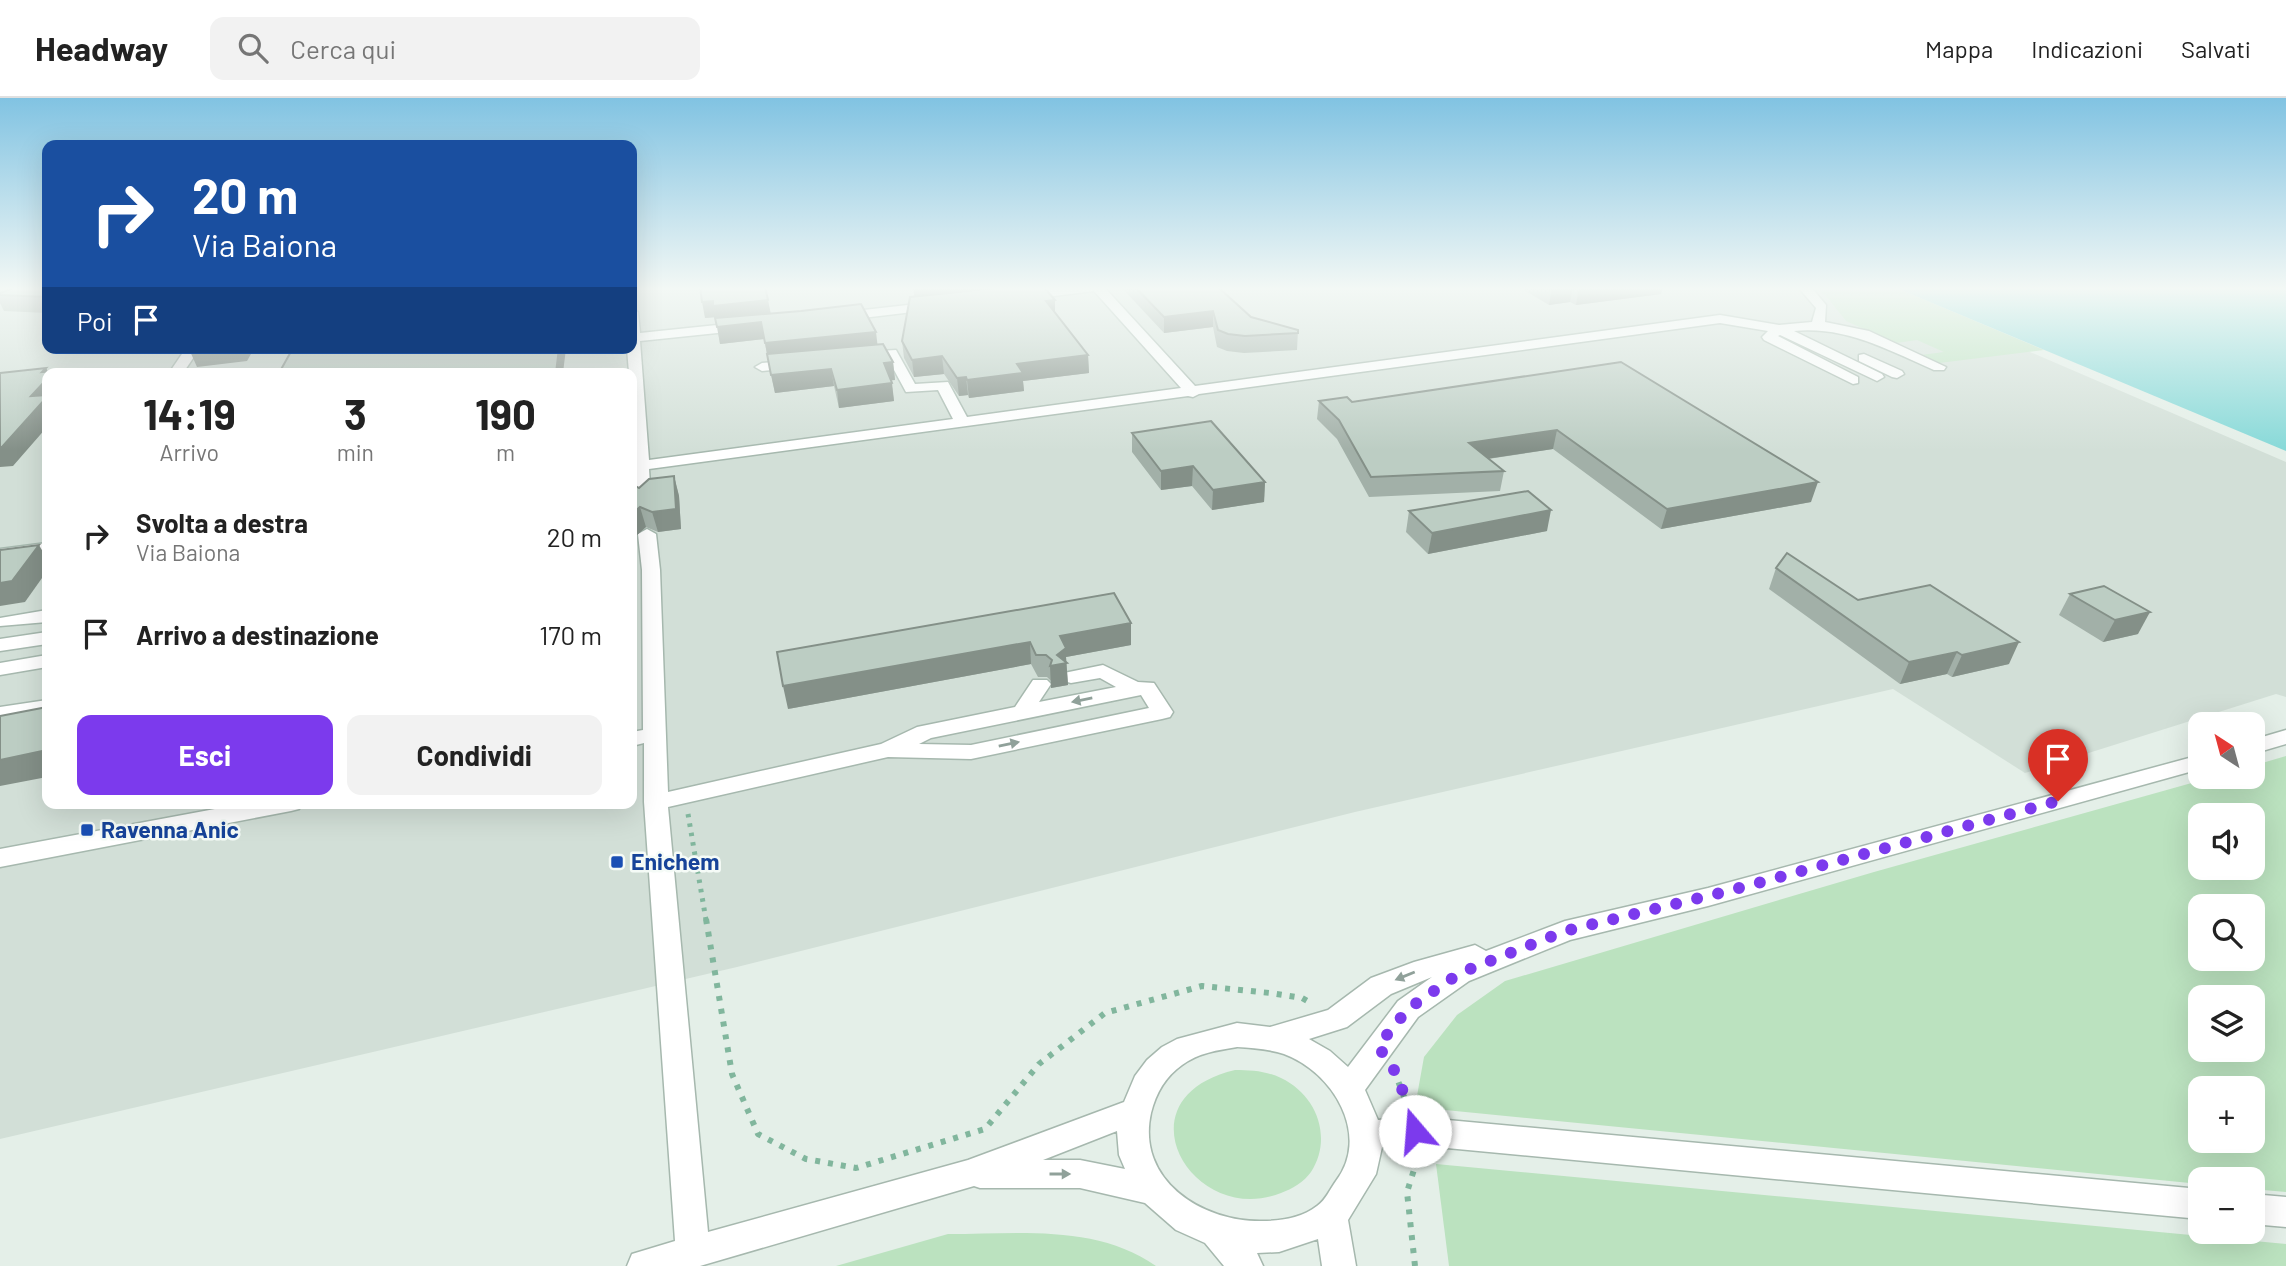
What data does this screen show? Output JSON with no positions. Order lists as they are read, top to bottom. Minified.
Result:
{"places":{"transit":["Ravenna Anic","Enichem"]},"north":"top left","page":{"header":"Headway","search":"Cerca qui","nav":["Mappa","Indicazioni","Salvati"],"turn":["20 m","Via Baiona"],"then":"Poi","eta":["14:19","Arrivo","3","min","190","m"],"list":[{"name":"Svolta a destra","note":"Via Baiona","value":"20 m"},{"name":"Arrivo a destinazione","value":"170 m"}],"buttons":["Esci","Condividi"],"map_buttons":["+","−"]}}
